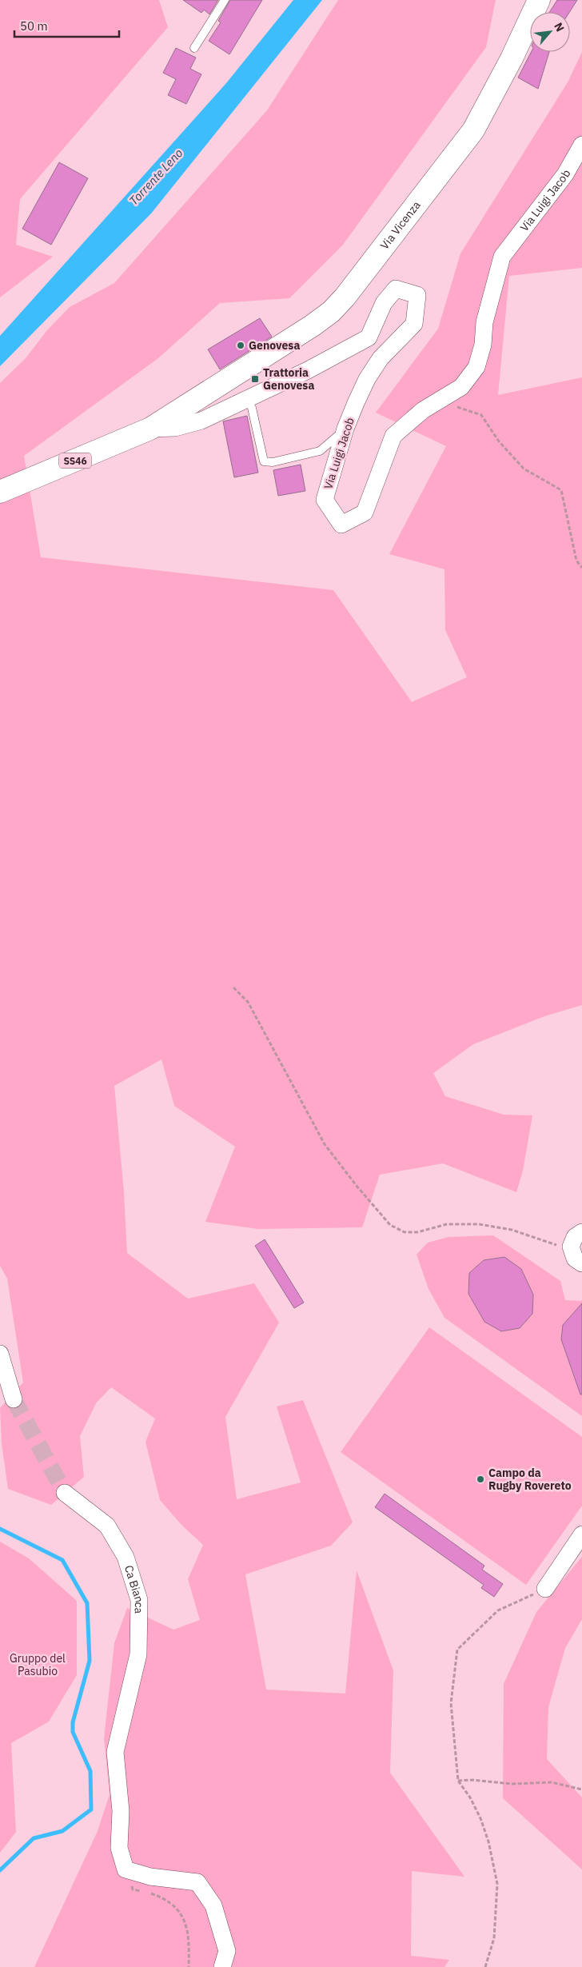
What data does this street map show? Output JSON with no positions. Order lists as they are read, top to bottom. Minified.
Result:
{"streets":{"main road":["Via Vicenza","SS46"],"street":["Via Luigi Jacob","Ca Bianca"]},"crossings":[["Via Luigi Jacob","Via Vicenza"],["Via Luigi Jacob","SS46"],["Via Vicenza","SS46"]],"water":["Torrente Leno"],"parks":["Gruppo del Pasubio"],"places":{"other":["Genovesa","Campo da Rugby Rovereto"],"transit":["Trattoria Genovesa"]},"scale_bar":"50 m","north":"top right"}
